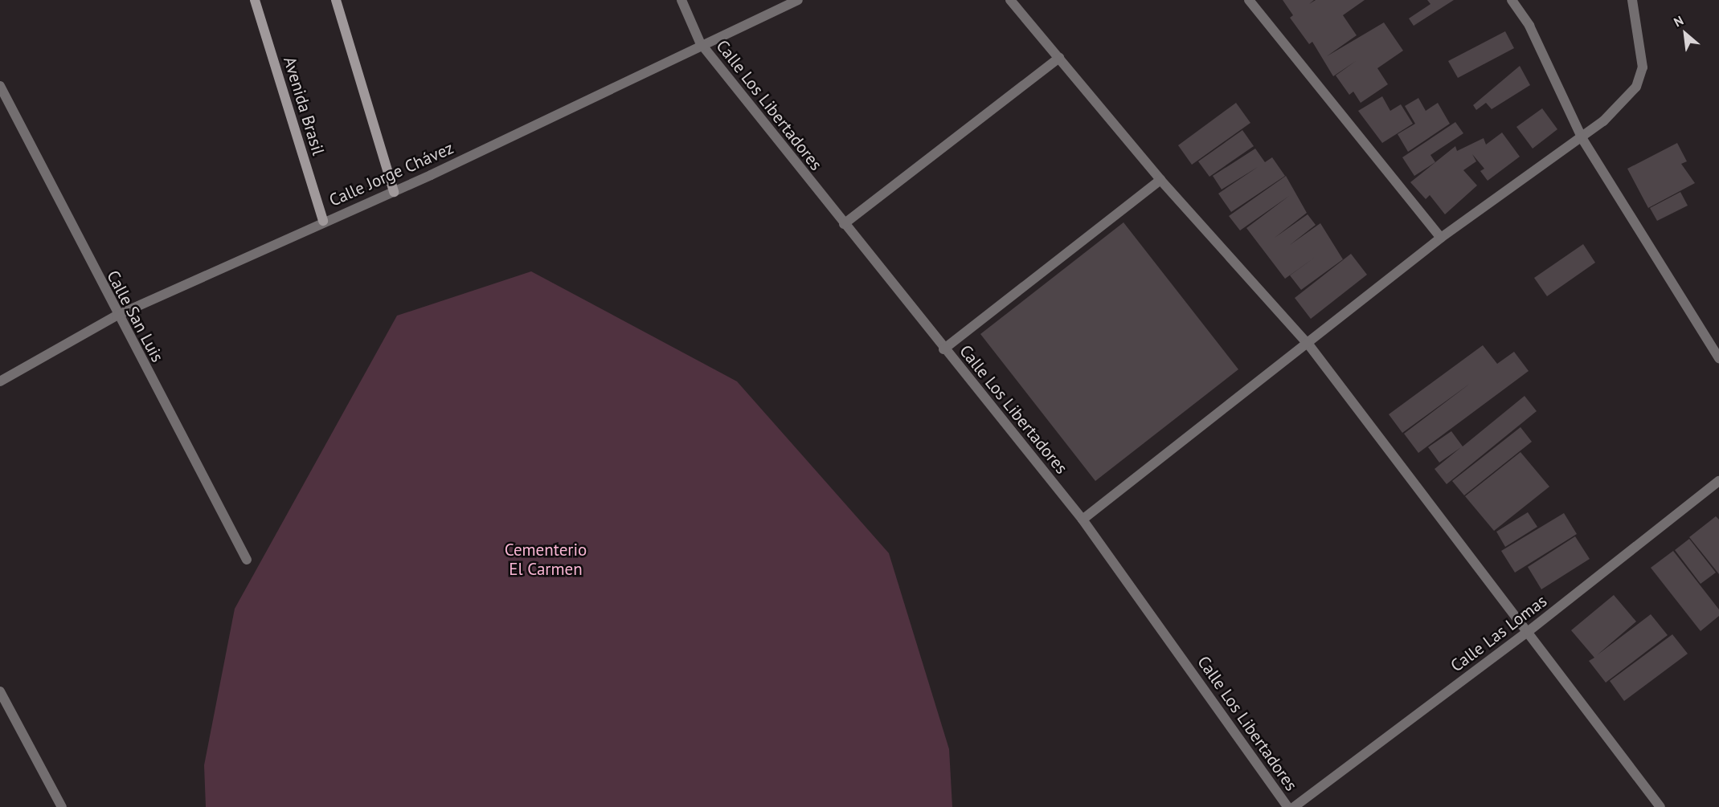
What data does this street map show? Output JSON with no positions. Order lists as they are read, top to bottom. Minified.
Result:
{"streets":{"street":["Calle Los Libertadores","Avenida Brasil","Calle Jorge Chávez","Calle San Luis","Calle Las Lomas"]},"crossings":[["Calle Los Libertadores","Calle Jorge Chávez"],["Avenida Brasil","Calle Jorge Chávez"],["Calle Jorge Chávez","Calle San Luis"]],"parks":["Cementerio El Carmen"],"north":"top left"}
